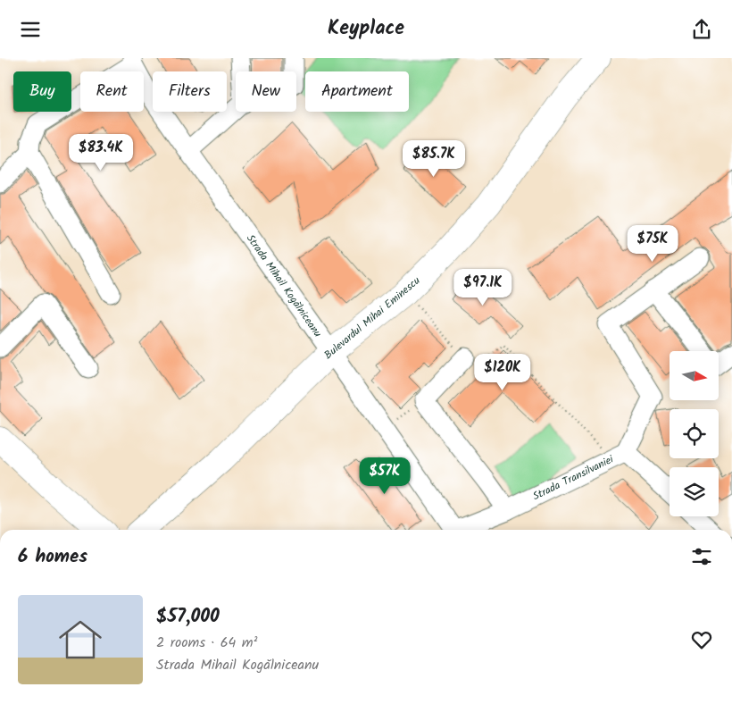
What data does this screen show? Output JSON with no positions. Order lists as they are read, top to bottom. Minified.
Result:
{"streets":{"main road":["Bulevardul Mihai Eminescu"],"street":["Strada Mihail Kogălniceanu","Strada Transilvaniei"]},"crossings":[["Strada Mihail Kogălniceanu","Bulevardul Mihai Eminescu"]],"north":"right","page":{"header":"Keyplace","chip":["Buy","Rent","Filters","New","Apartment"],"price":["$83.4K","$85.7K","$75K","$97.1K","$120K","$57K"],"heading":"6 homes","list":[{"name":"$57,000","note":"2 rooms · 64 m² · Strada Mihail Kogălniceanu"}]}}
